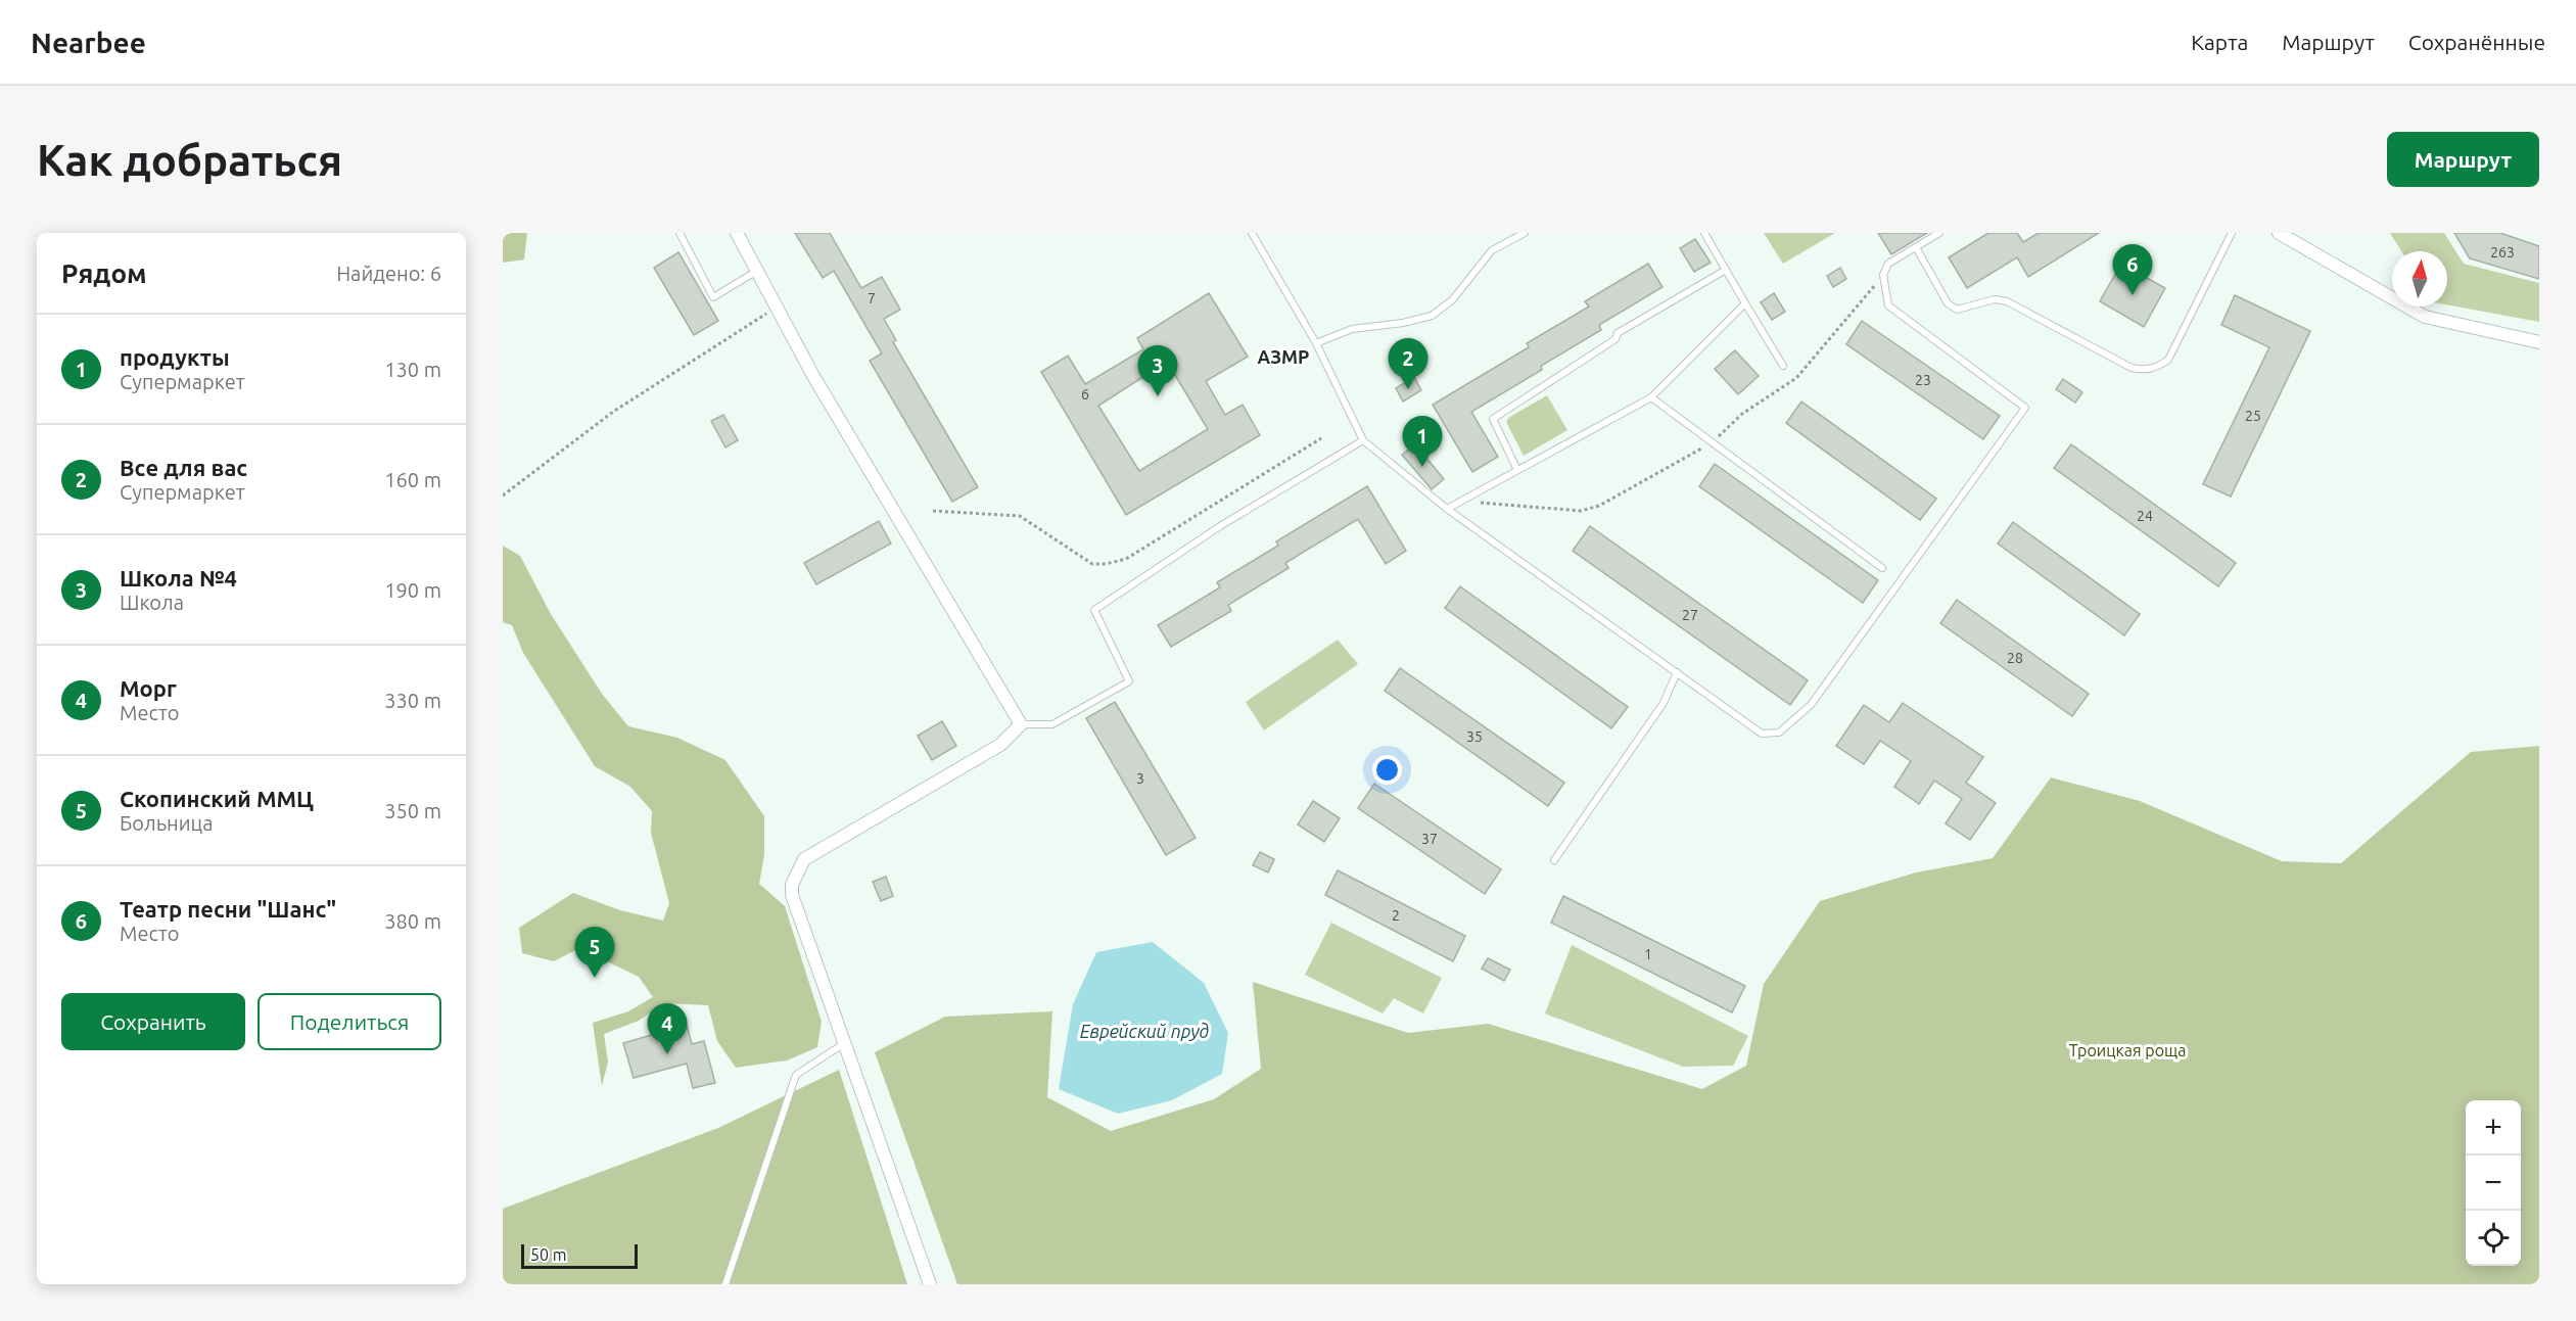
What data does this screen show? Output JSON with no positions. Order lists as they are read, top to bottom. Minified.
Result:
{"districts":["АЗМР"],"water":["Еврейский пруд"],"parks":["Троицкая роща"],"house_numbers":["263","7","23","6","25","24","27","28","35","3","37","2","1"],"scale_bar":"50 m","north":"top","page":{"header":"Nearbee","nav":["Карта","Маршрут","Сохранённые"],"buttons":["Маршрут",["Сохранить","Поделиться"]],"title":"Как добраться","heading":["Рядом","Найдено: 6"],"pins":["6","2","3","1","5","4"],"list":[{"mark":"1","name":"продукты","note":"Супермаркет","value":"130 m"},{"mark":"2","name":"Все для вас","note":"Супермаркет","value":"160 m"},{"mark":"3","name":"Школа №4","note":"Школа","value":"190 m"},{"mark":"4","name":"Морг","note":"Место","value":"330 m"},{"mark":"5","name":"Скопинский ММЦ","note":"Больница","value":"350 m"},{"mark":"6","name":"Театр песни \"Шанс\"","note":"Место","value":"380 m"}],"map_buttons":["+","−"],"scale":"50 m"}}
